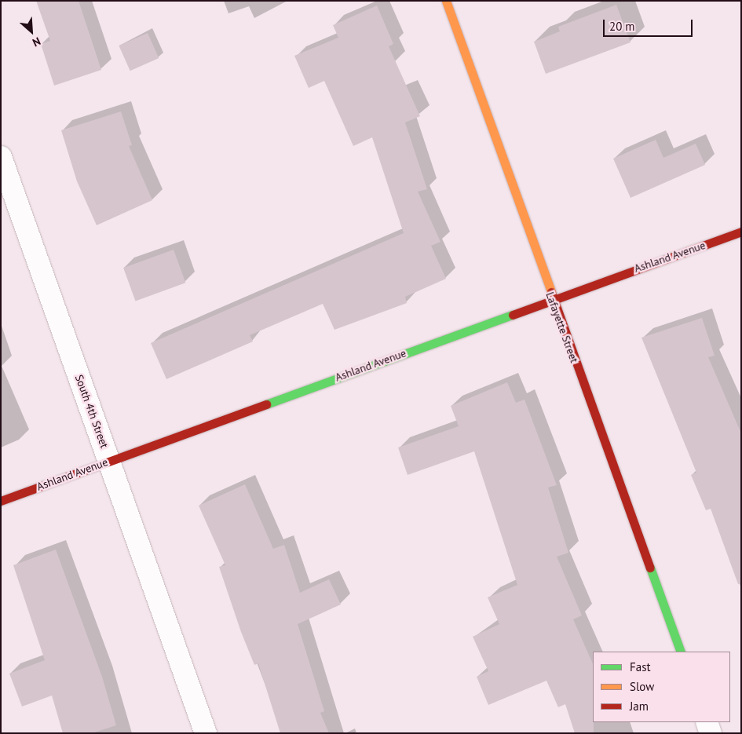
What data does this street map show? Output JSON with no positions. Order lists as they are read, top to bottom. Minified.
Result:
{"streets":{"street":["Ashland Avenue","Lafayette Street","South 4th Street"]},"crossings":[["Ashland Avenue","Lafayette Street"],["Ashland Avenue","South 4th Street"]],"legend":["Fast","Slow","Jam"],"scale_bar":"20 m","north":"bottom right"}
